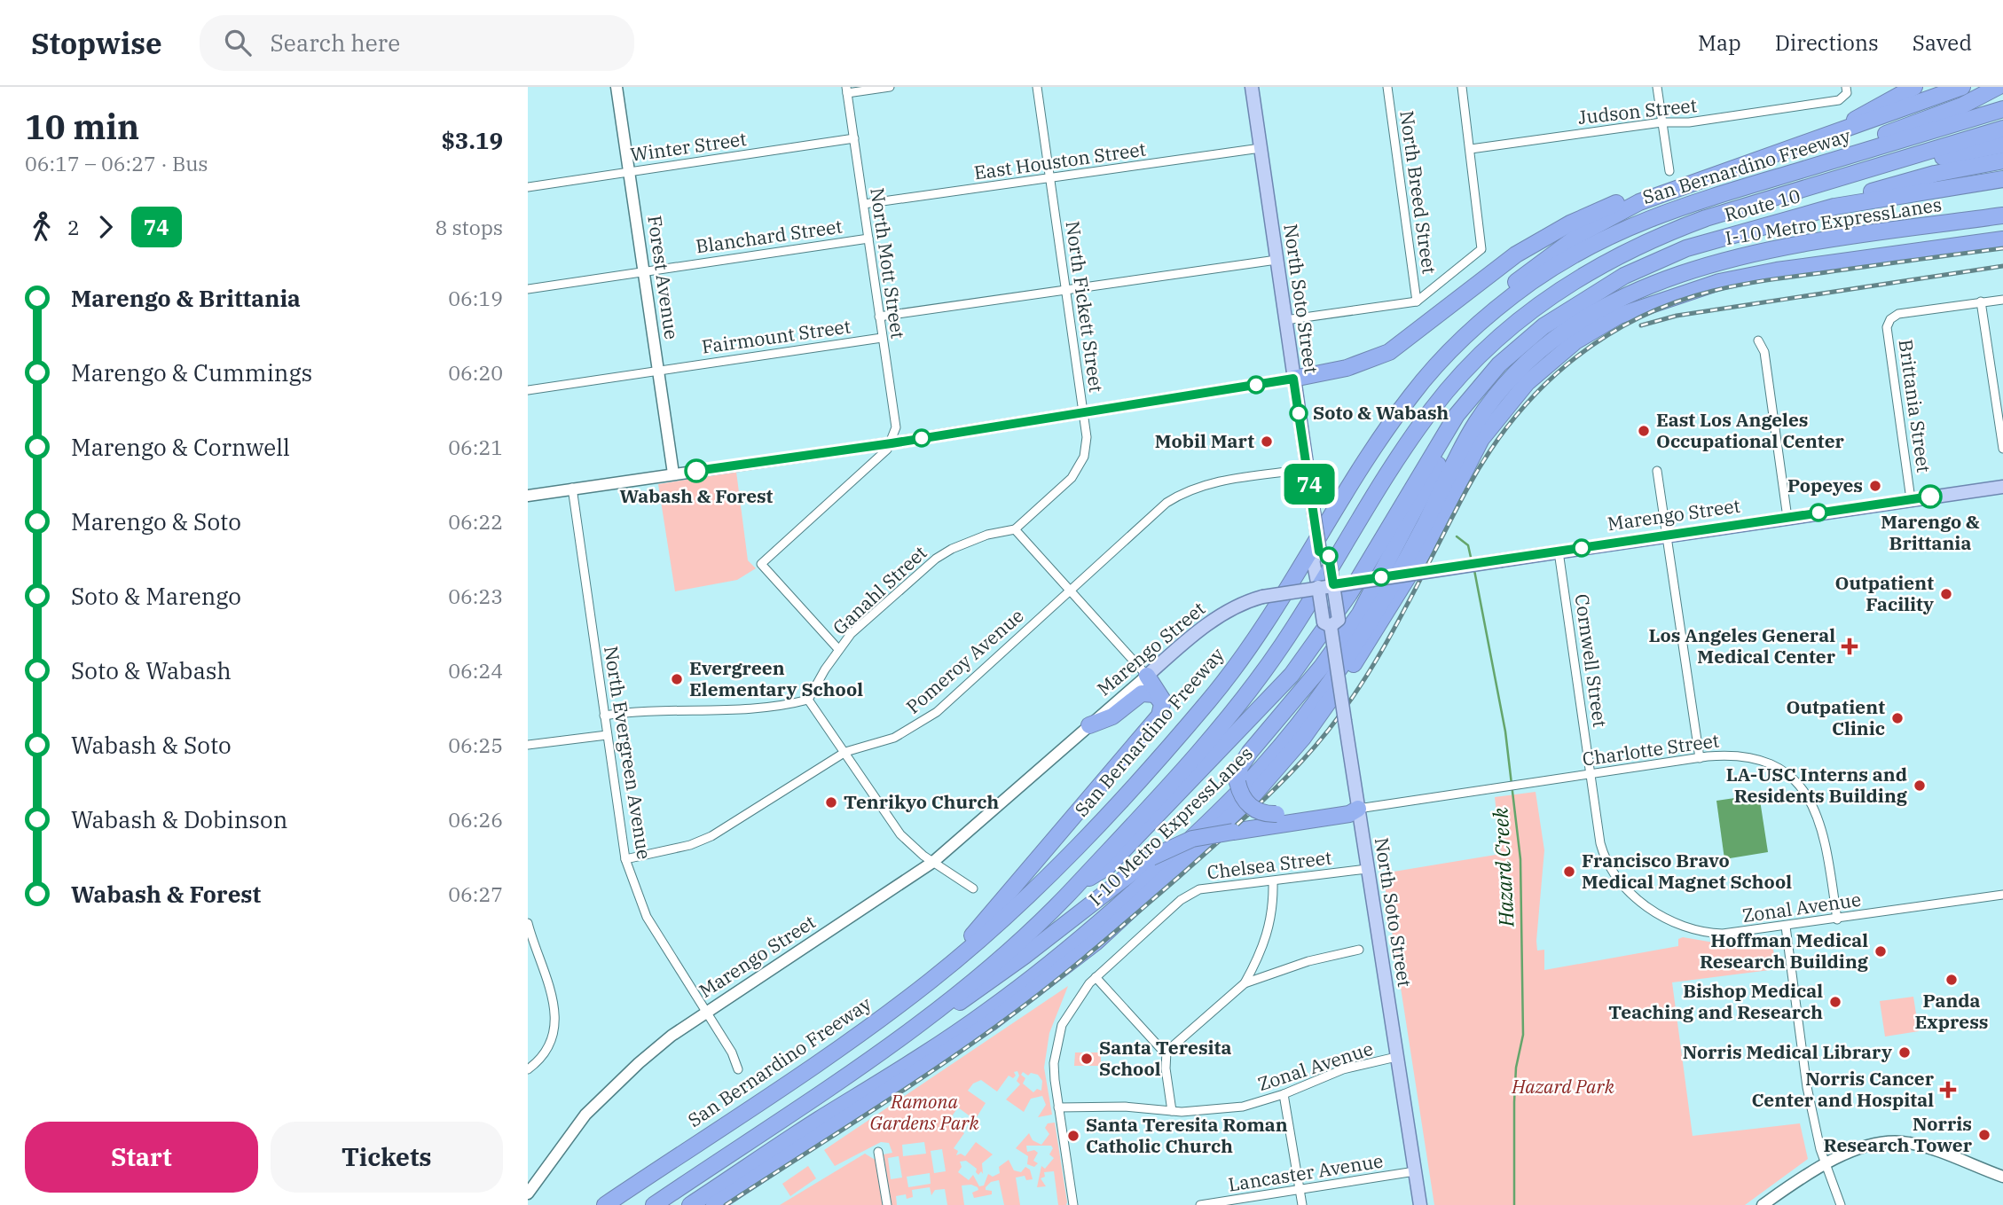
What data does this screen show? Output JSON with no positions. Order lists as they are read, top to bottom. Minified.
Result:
{"streets":{"highway":["San Bernardino Freeway","Route 10","I-10 Metro ExpressLanes"],"main road":["North Soto Street","Marengo Street"],"street":["Judson Street","Winter Street","East Houston Street","North Breed Street","Blanchard Street","North Mott Street","Forest Avenue","North Fickett Street","Fairmount Street","Brittania Street","Ganahl Street","Cornwell Street","Pomeroy Avenue","Charlotte Street","North Evergreen Avenue","Chelsea Street","Zonal Avenue","Lancaster Avenue"]},"crossings":[["Winter Street","North Mott Street"],["Winter Street","Forest Avenue"],["East Houston Street","North Mott Street"],["East Houston Street","North Soto Street"],["East Houston Street","North Fickett Street"],["Blanchard Street","North Mott Street"],["Blanchard Street","Forest Avenue"],["North Mott Street","Fairmount Street"],["Forest Avenue","Fairmount Street"],["North Soto Street","Marengo Street"],["North Soto Street","Pomeroy Avenue"],["North Soto Street","Charlotte Street"],["North Soto Street","Chelsea Street"],["North Soto Street","Zonal Avenue"],["North Soto Street","Lancaster Avenue"],["North Fickett Street","Ganahl Street"],["Brittania Street","Marengo Street"],["Marengo Street","Cornwell Street"],["Marengo Street","North Evergreen Avenue"],["Cornwell Street","Charlotte Street"],["Cornwell Street","Zonal Avenue"],["Pomeroy Avenue","North Evergreen Avenue"],["Charlotte Street","Zonal Avenue"],["Chelsea Street","Zonal Avenue"]],"water":["Hazard Creek"],"parks":["Hazard Park","Ramona Gardens Park"],"places":{"other":["Soto & Wabash","East Los Angeles Occupational Center","Mobil Mart","Wabash & Forest","Popeyes","Marengo & Brittania","Outpatient Facility","Evergreen Elementary School","Outpatient Clinic","LA-USC Interns and Residents Building","Tenrikyo Church","Francisco Bravo Medical Magnet School","Hoffman Medical Research Building","Panda Express","Bishop Medical Teaching and Research","Norris Medical Library","Santa Teresita School","Norris Research Tower","Santa Teresita Roman Catholic Church"],"health":["Los Angeles General Medical Center","Norris Cancer Center and Hospital"]},"lines":["bus line 74"],"page":{"header":"Stopwise","search":"Search here","nav":["Map","Directions","Saved"],"heading":["10 min","06:17 – 06:27 · Bus","$3.19"],"on_map":"74","legs":["2","74","8 stops"],"list":[{"name":"Marengo & Brittania","value":"06:19"},{"name":"Marengo & Cummings","value":"06:20"},{"name":"Marengo & Cornwell","value":"06:21"},{"name":"Marengo & Soto","value":"06:22"},{"name":"Soto & Marengo","value":"06:23"},{"name":"Soto & Wabash","value":"06:24"},{"name":"Wabash & Soto","value":"06:25"},{"name":"Wabash & Dobinson","value":"06:26"},{"name":"Wabash & Forest","value":"06:27"}],"buttons":["Start","Tickets"]}}
